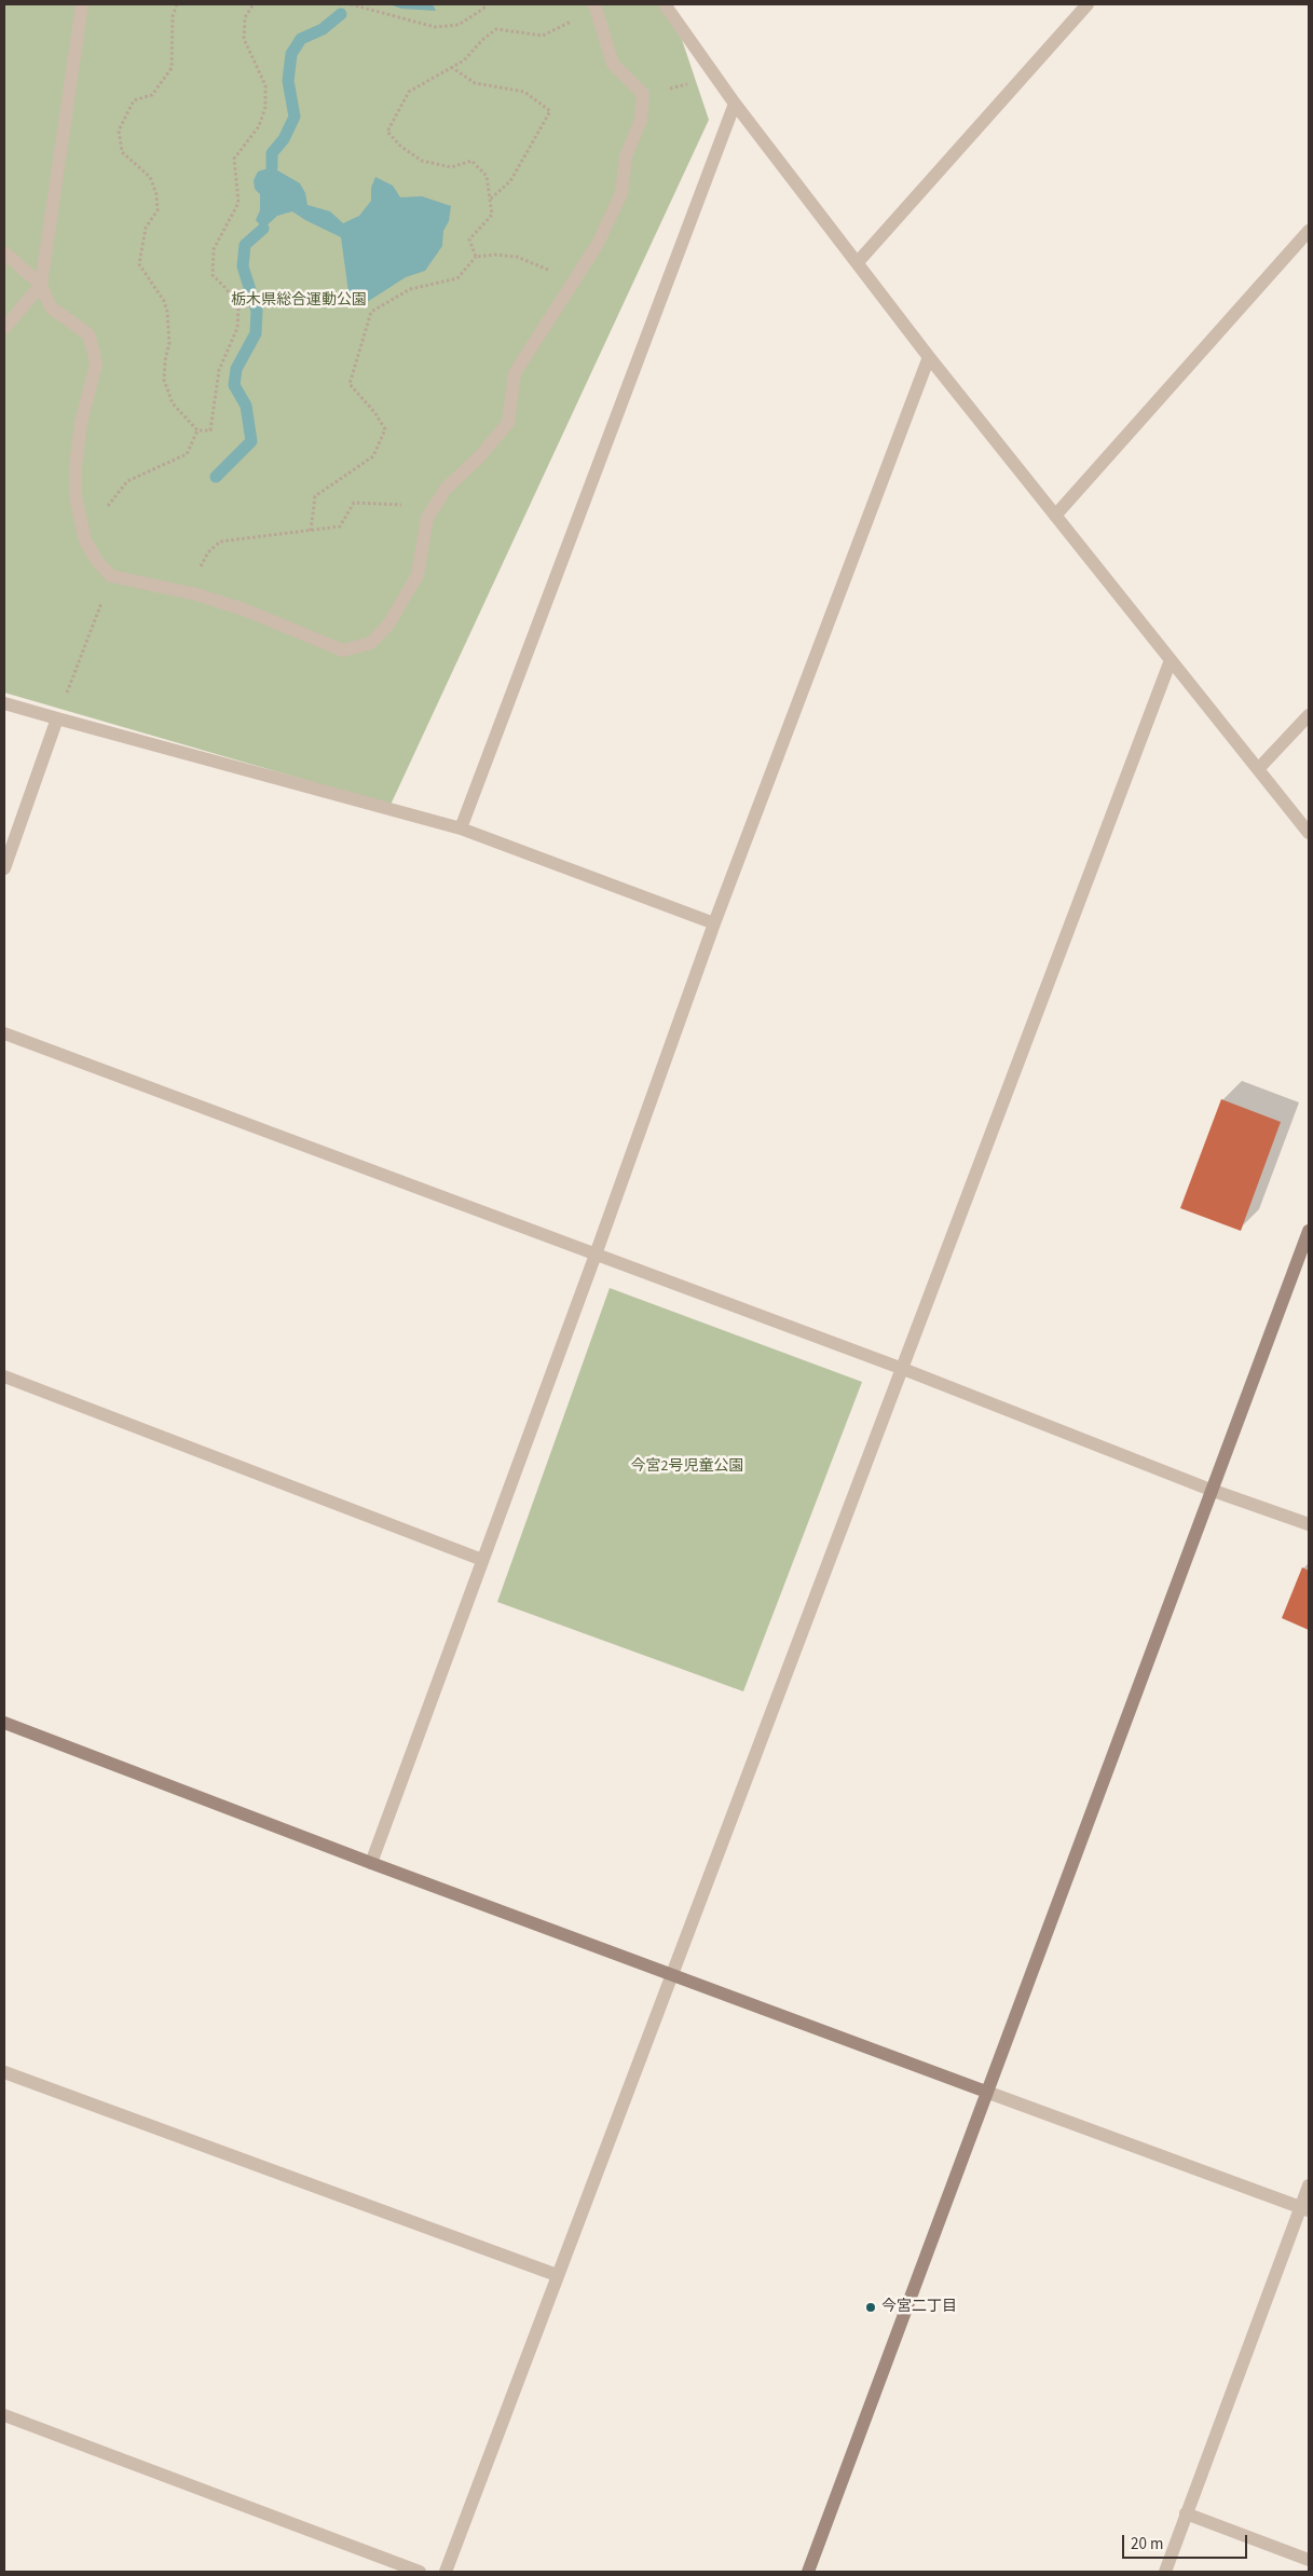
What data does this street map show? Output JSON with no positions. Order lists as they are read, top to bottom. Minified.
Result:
{"parks":["栃木県総合運動公園","今宮2号児童公園"],"places":["今宮二丁目"],"scale_bar":"20 m"}
